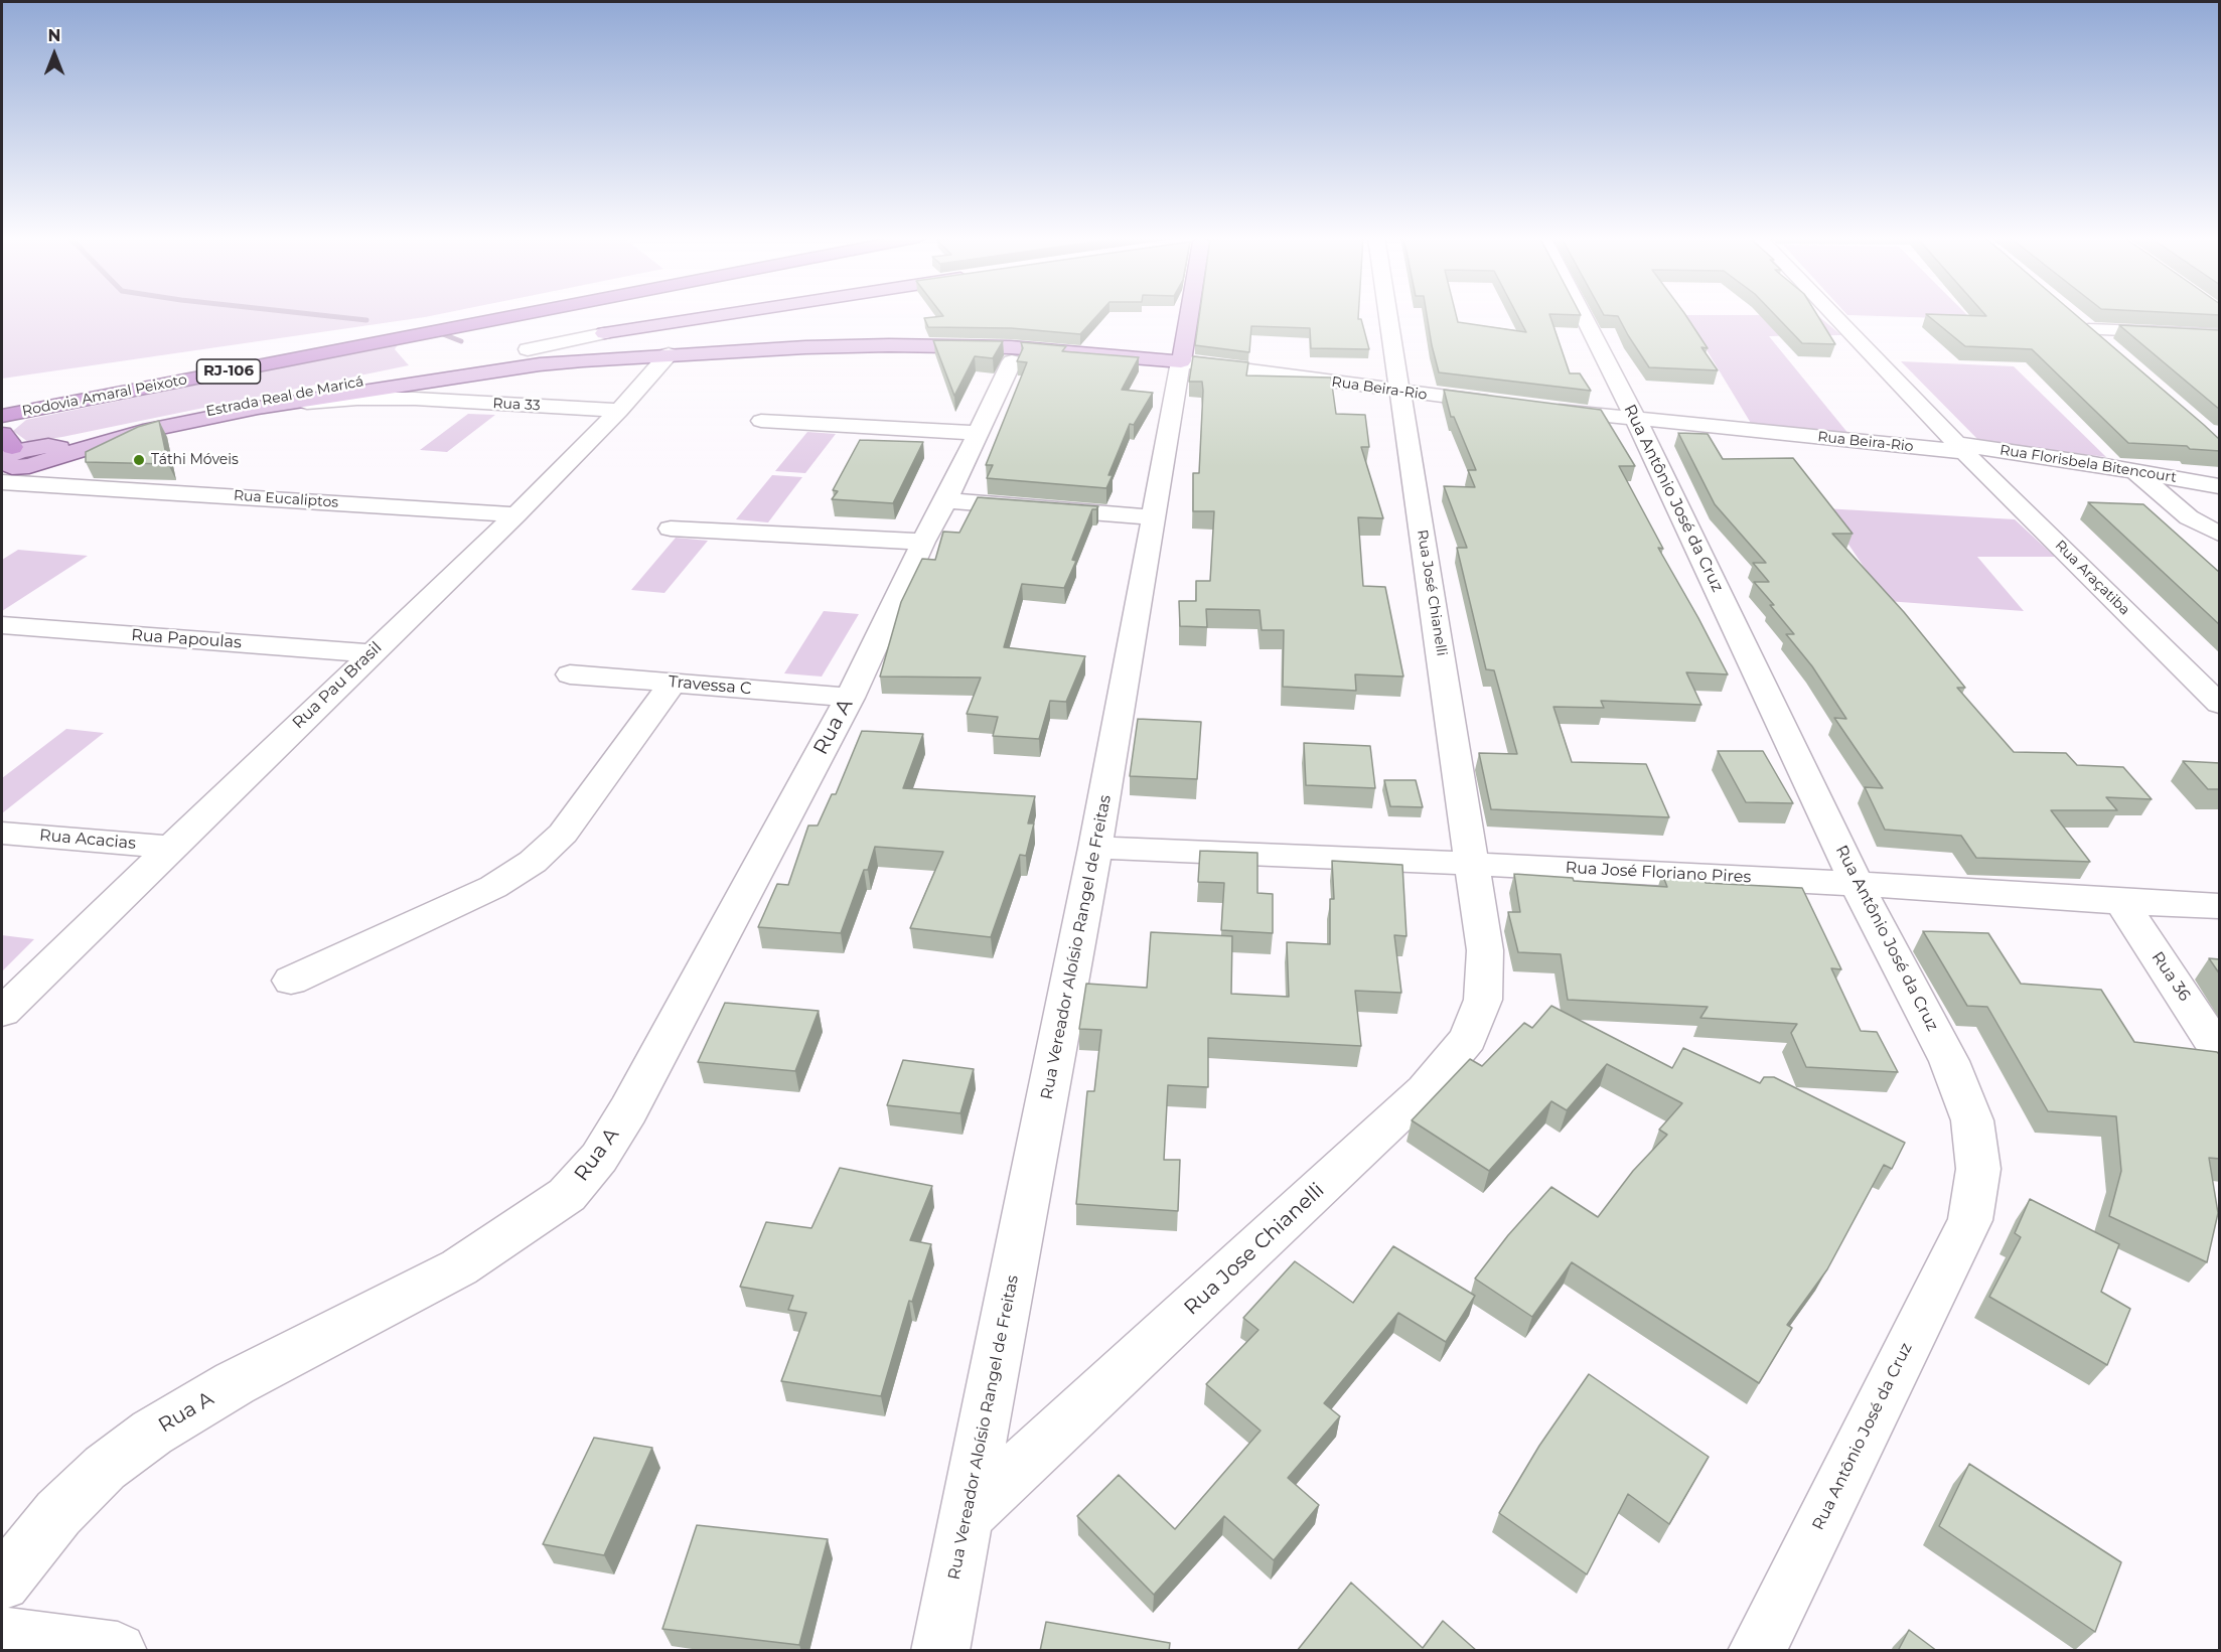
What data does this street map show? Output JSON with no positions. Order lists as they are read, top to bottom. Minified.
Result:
{"streets":{"highway":["RJ-106","Rodovia Amaral Peixoto"],"main road":["Rua Beira-Rio","Estrada Real de Maricá","Rua Vereador Aloísio Rangel de Freitas"],"street":["Rua 33","Rua Florisbela Bitencourt","Rua Antônio José da Cruz","Rua Eucaliptos","Rua Araçatiba","Rua José Chianelli","Rua Papoulas","Rua Pau Brasil","Travessa C","Rua A","Rua Acacias","Rua José Floriano Pires","Rua 36","Rua Jose Chianelli"]},"crossings":[["Rua Beira-Rio","Estrada Real de Maricá"],["Rua Beira-Rio","Rua Florisbela Bitencourt"],["Rua Beira-Rio","Rua Antônio José da Cruz"],["Rua Beira-Rio","Rua Araçatiba"],["Rua Beira-Rio","Rua José Chianelli"],["Rua Beira-Rio","Rua Pau Brasil"],["Rua Beira-Rio","Rua Vereador Aloísio Rangel de Freitas"],["Estrada Real de Maricá","Rua 33"],["Estrada Real de Maricá","Rua Eucaliptos"],["Rua 33","Rua Pau Brasil"],["Rua Florisbela Bitencourt","Rua Araçatiba"],["Rua Antônio José da Cruz","Rua José Floriano Pires"],["Rua Eucaliptos","Rua Pau Brasil"],["Rua José Chianelli","Rua José Floriano Pires"],["Rua José Chianelli","Rua Jose Chianelli"],["Rua Papoulas","Rua Pau Brasil"],["Rua Pau Brasil","Rua Acacias"],["Travessa C","Rua A"],["Rua José Floriano Pires","Rua Vereador Aloísio Rangel de Freitas"],["Rua José Floriano Pires","Rua 36"],["Rua Vereador Aloísio Rangel de Freitas","Rua Jose Chianelli"]],"places":["Táthi Móveis"],"north":"top"}
